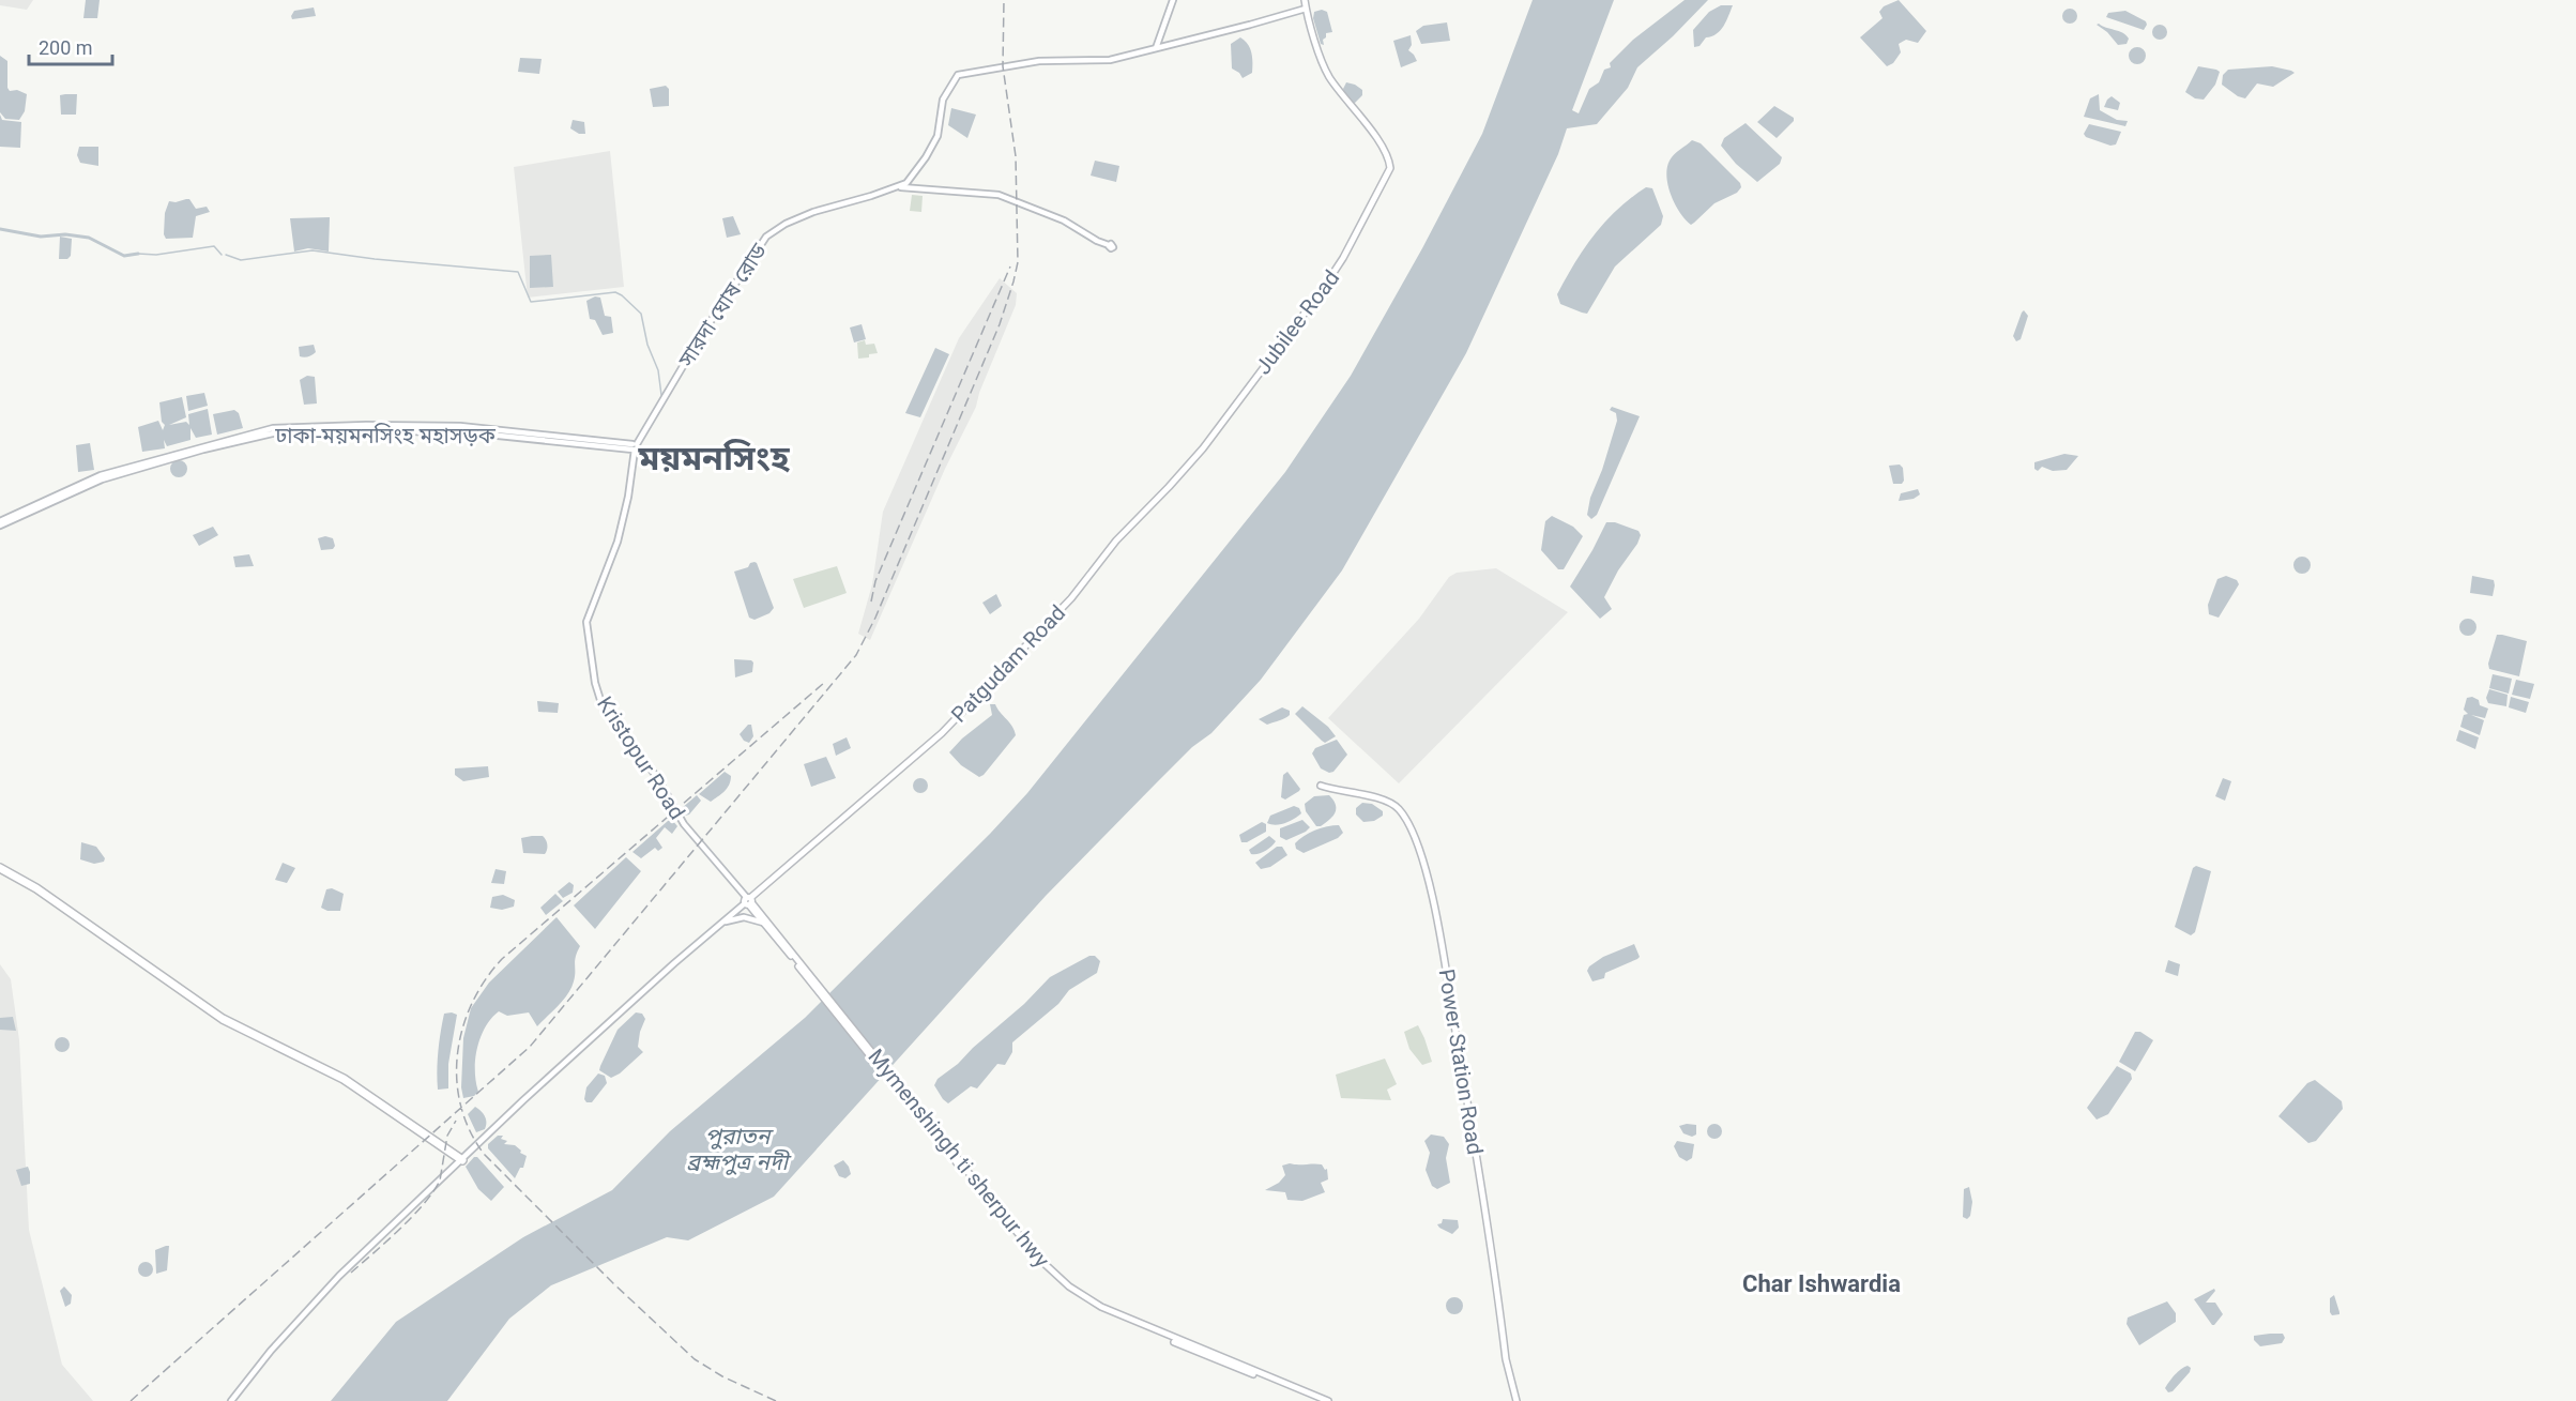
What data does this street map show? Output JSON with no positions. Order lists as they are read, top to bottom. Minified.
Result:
{"streets":{"main road":["সারদা ঘোষ রোড","Jubilee Road","ঢাকা-ময়মনসিংহ মহাসড়ক","Patgudam Road","Kristopur Road","Power Station Road","Mymenshingh ti sherpur hwy"]},"crossings":[["সারদা ঘোষ রোড","ঢাকা-ময়মনসিংহ মহাসড়ক"],["সারদা ঘোষ রোড","Kristopur Road"],["Jubilee Road","Patgudam Road"],["ঢাকা-ময়মনসিংহ মহাসড়ক","Kristopur Road"],["Patgudam Road","Kristopur Road"],["Kristopur Road","Mymenshingh ti sherpur hwy"]],"districts":["ময়মনসিংহ","Char Ishwardia"],"water":["পুরাতন ব্রহ্মপুত্র নদী"],"scale_bar":"200 m"}
